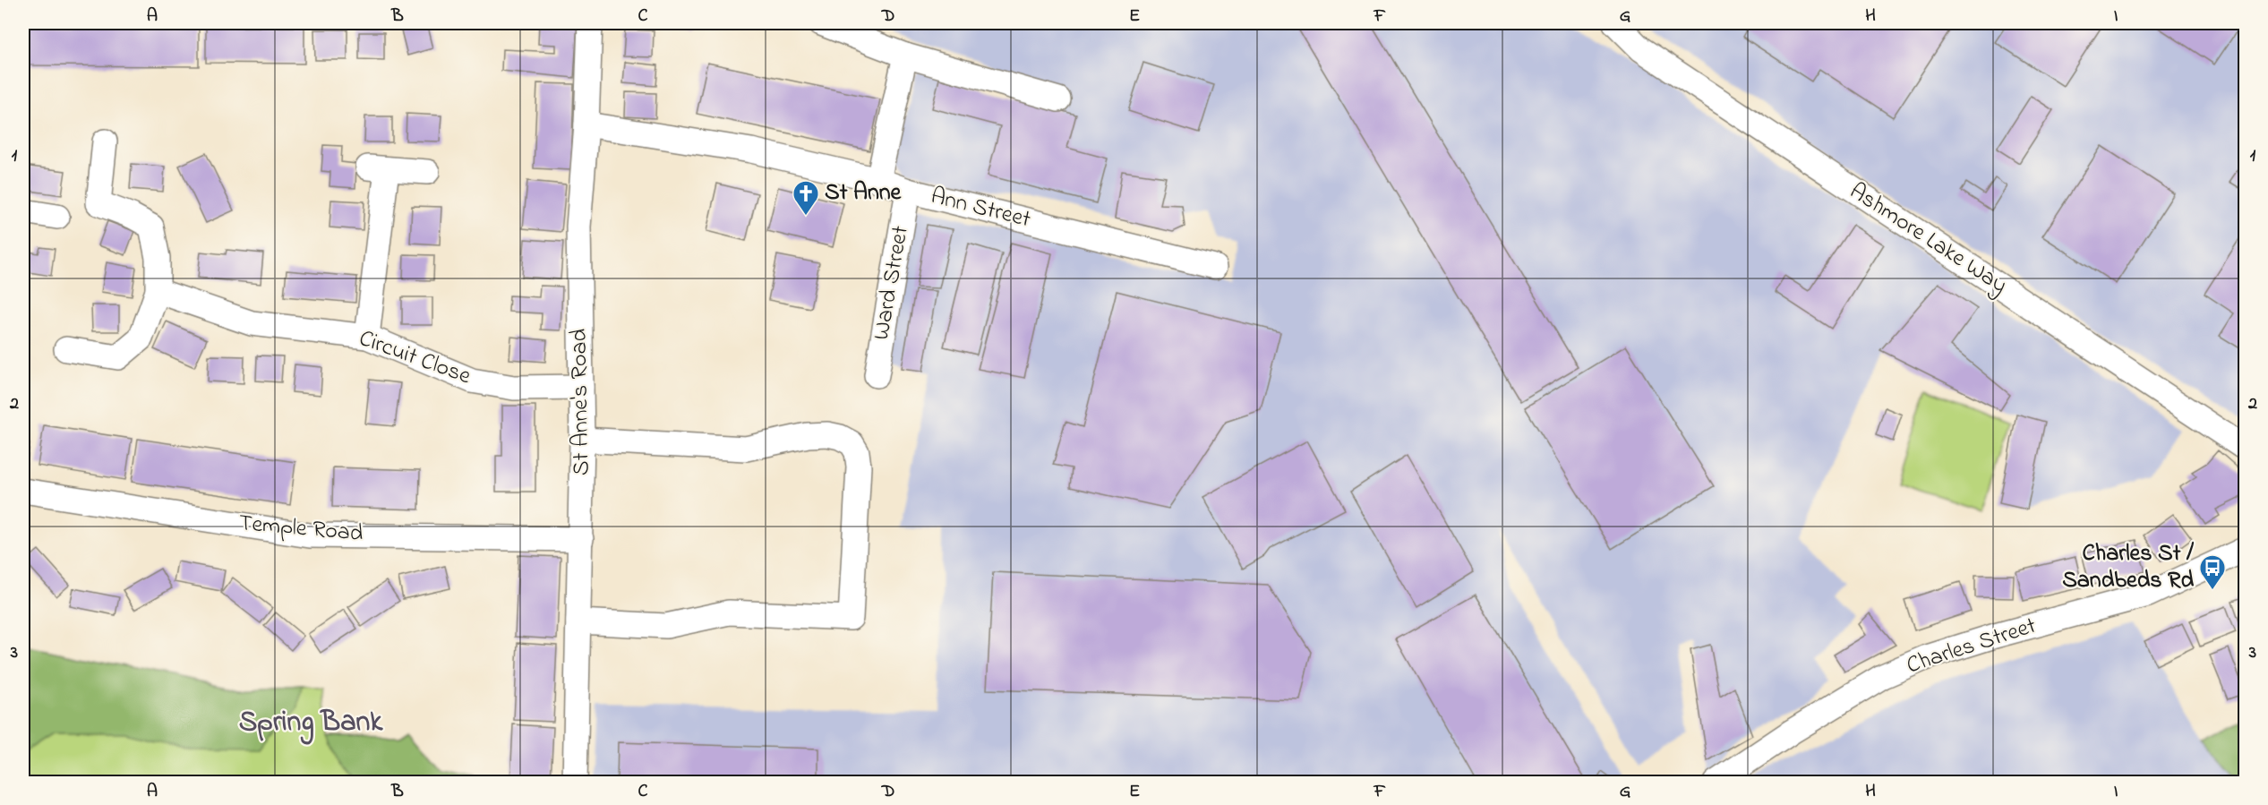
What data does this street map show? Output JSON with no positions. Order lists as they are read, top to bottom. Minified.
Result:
{"streets":{"street":["Ann Street","Ashmore Lake Way","Ward Street","Circuit Close","St Anne's Road","Temple Road","Charles Street"]},"crossings":[["Ann Street","Ward Street"],["Ann Street","St Anne's Road"],["Circuit Close","St Anne's Road"],["St Anne's Road","Temple Road"]],"districts":["Spring Bank"],"places":{"church":["St Anne"],"bus stop":["Charles St / Sandbeds Rd"]},"grid":{"columns":["A","B","C","D","E","F","G","H","I"],"rows":["1","2","3"]}}
